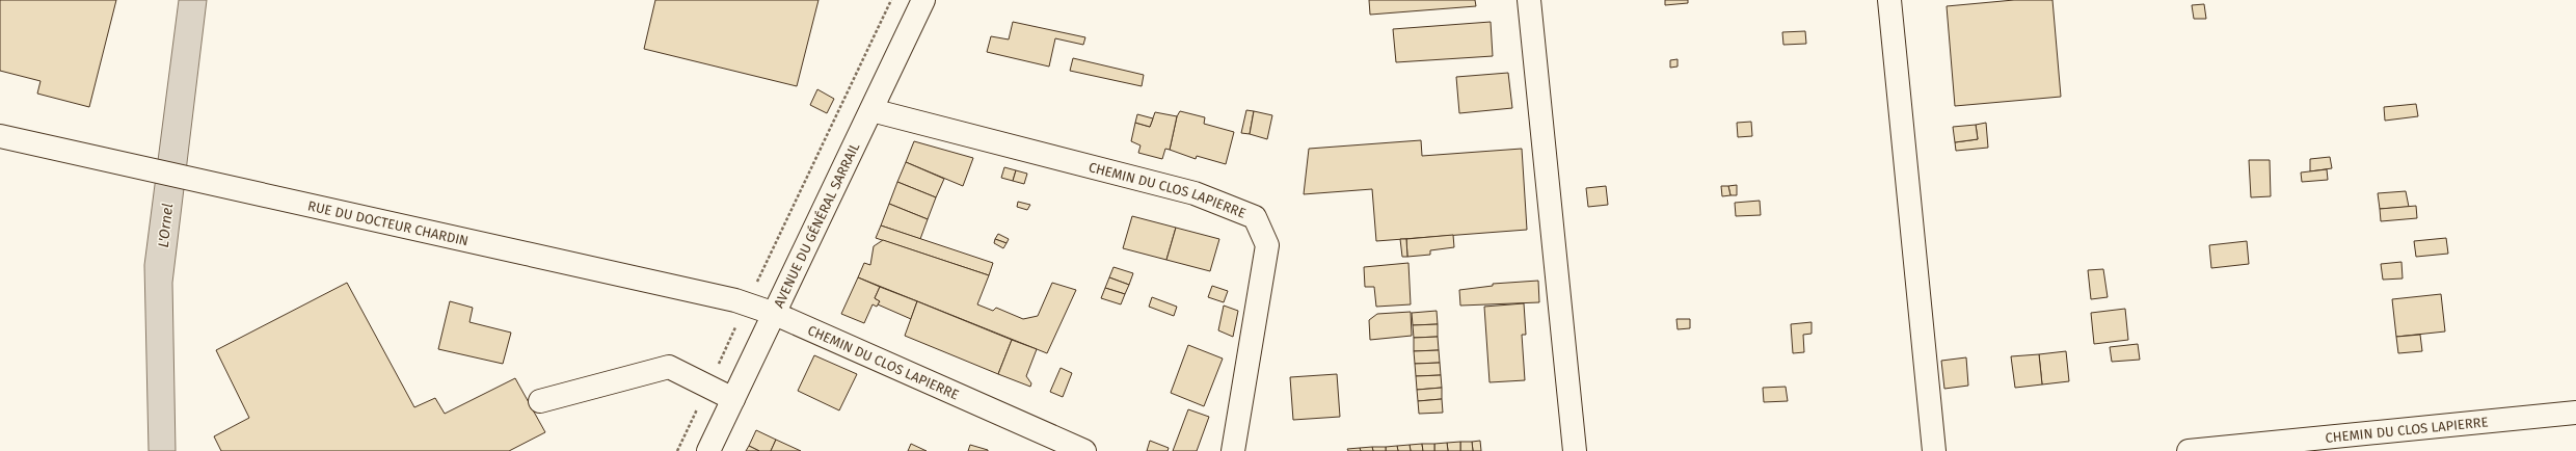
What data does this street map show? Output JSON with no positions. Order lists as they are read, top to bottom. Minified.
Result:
{"streets":{"street":["CHEMIN DU CLOS LAPIERRE","RUE DU DOCTEUR CHARDIN","AVENUE DU GÉNÉRAL SARRAIL"]},"crossings":[["CHEMIN DU CLOS LAPIERRE","RUE DU DOCTEUR CHARDIN"],["CHEMIN DU CLOS LAPIERRE","AVENUE DU GÉNÉRAL SARRAIL"],["RUE DU DOCTEUR CHARDIN","AVENUE DU GÉNÉRAL SARRAIL"]],"water":["L'Ornel"]}
